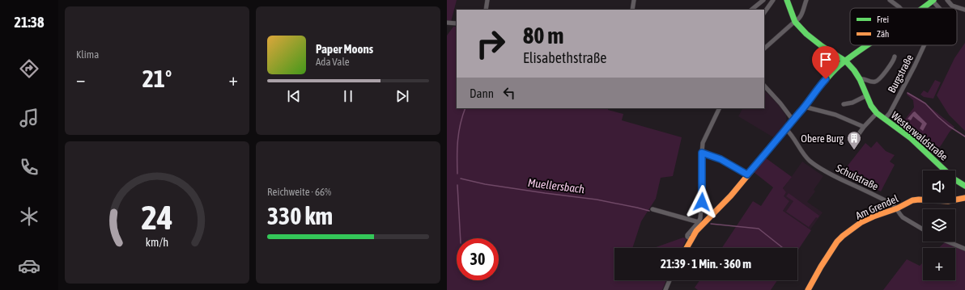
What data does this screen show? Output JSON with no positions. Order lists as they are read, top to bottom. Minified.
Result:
{"streets":{"street":["Burgstraße","Westerwaldstraße","Schulstraße","Am Grendel"]},"crossings":[["Burgstraße","Westerwaldstraße"],["Schulstraße","Am Grendel"]],"water":["Muellersbach"],"places":{"building":["Obere Burg"]},"legend":["Frei","Zäh"],"page":{"tabs":"21:38","tile":["Klima",["Reichweite · 66%","330 km"]],"turn":["80 m","Elisabethstraße"],"song":["Paper Moons","Ada Vale"],"heat":["−","21°","+"],"then":"Dann","map_buttons":"+","limit":"30","trip":"21:39 · 1 Min. · 360 m","gauge":["24","km/h"]}}
